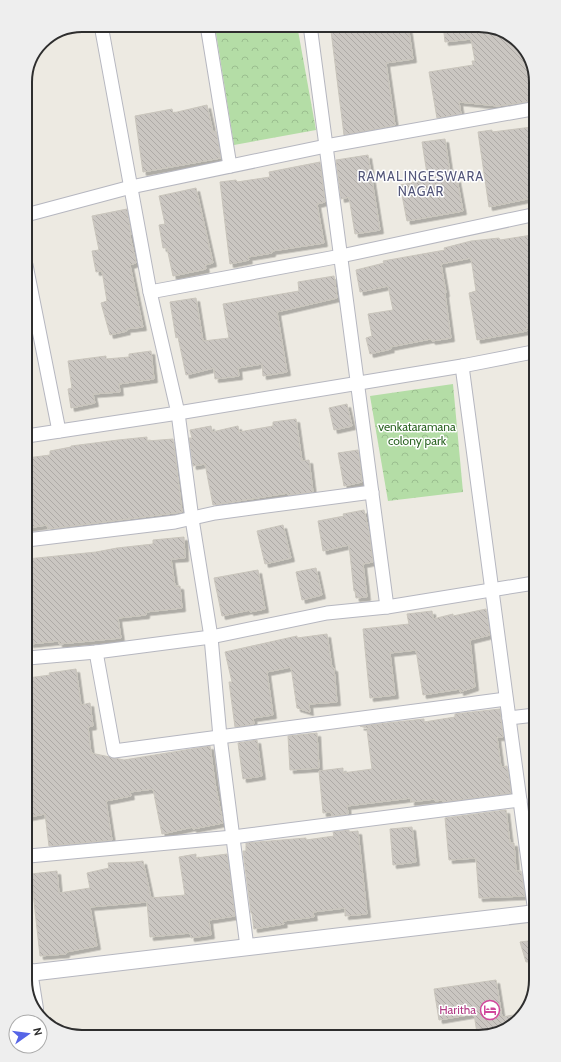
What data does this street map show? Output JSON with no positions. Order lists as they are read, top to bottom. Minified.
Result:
{"districts":["RAMALINGESWARA NAGAR"],"parks":["venkataramana colony park"],"places":{"hotel":["Haritha"]},"north":"right"}
